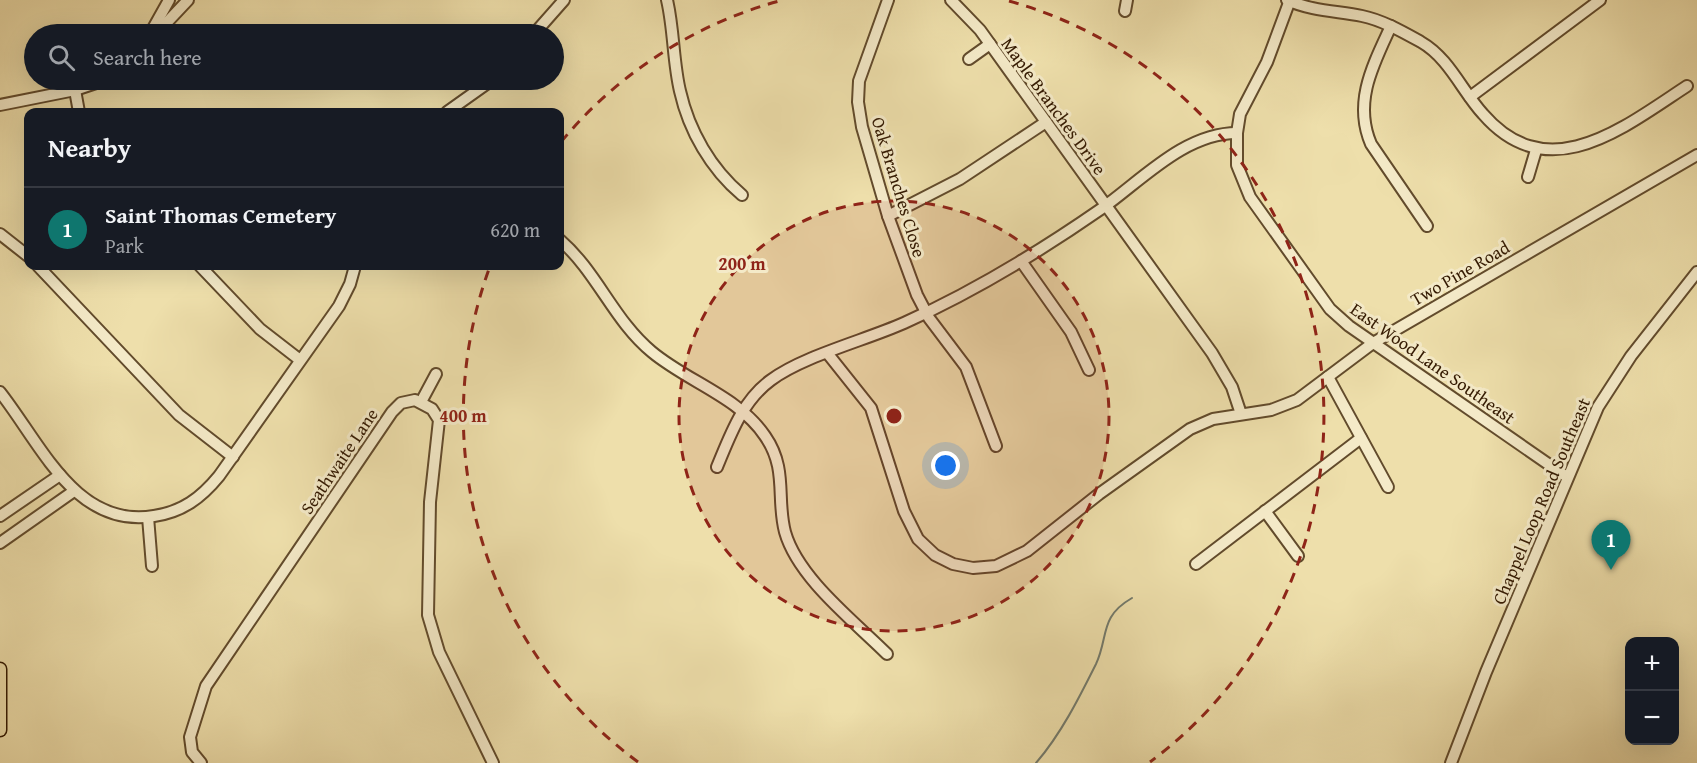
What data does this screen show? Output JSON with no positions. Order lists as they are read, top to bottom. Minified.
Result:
{"streets":{"street":["Maple Branches Drive","Oak Branches Close","Two Pine Road","East Wood Lane Southeast","Seathwaite Lane","Chappel Loop Road Southeast"]},"crossings":[["Maple Branches Drive","Two Pine Road"],["Two Pine Road","East Wood Lane Southeast"],["East Wood Lane Southeast","Chappel Loop Road Southeast"]],"page":{"search":"Search here","heading":"Nearby","list":[{"mark":"1","name":"Saint Thomas Cemetery","note":"Park","value":"620 m"}],"pins":"1","map_buttons":["+","−"]},"rings":["200 m","400 m"]}
